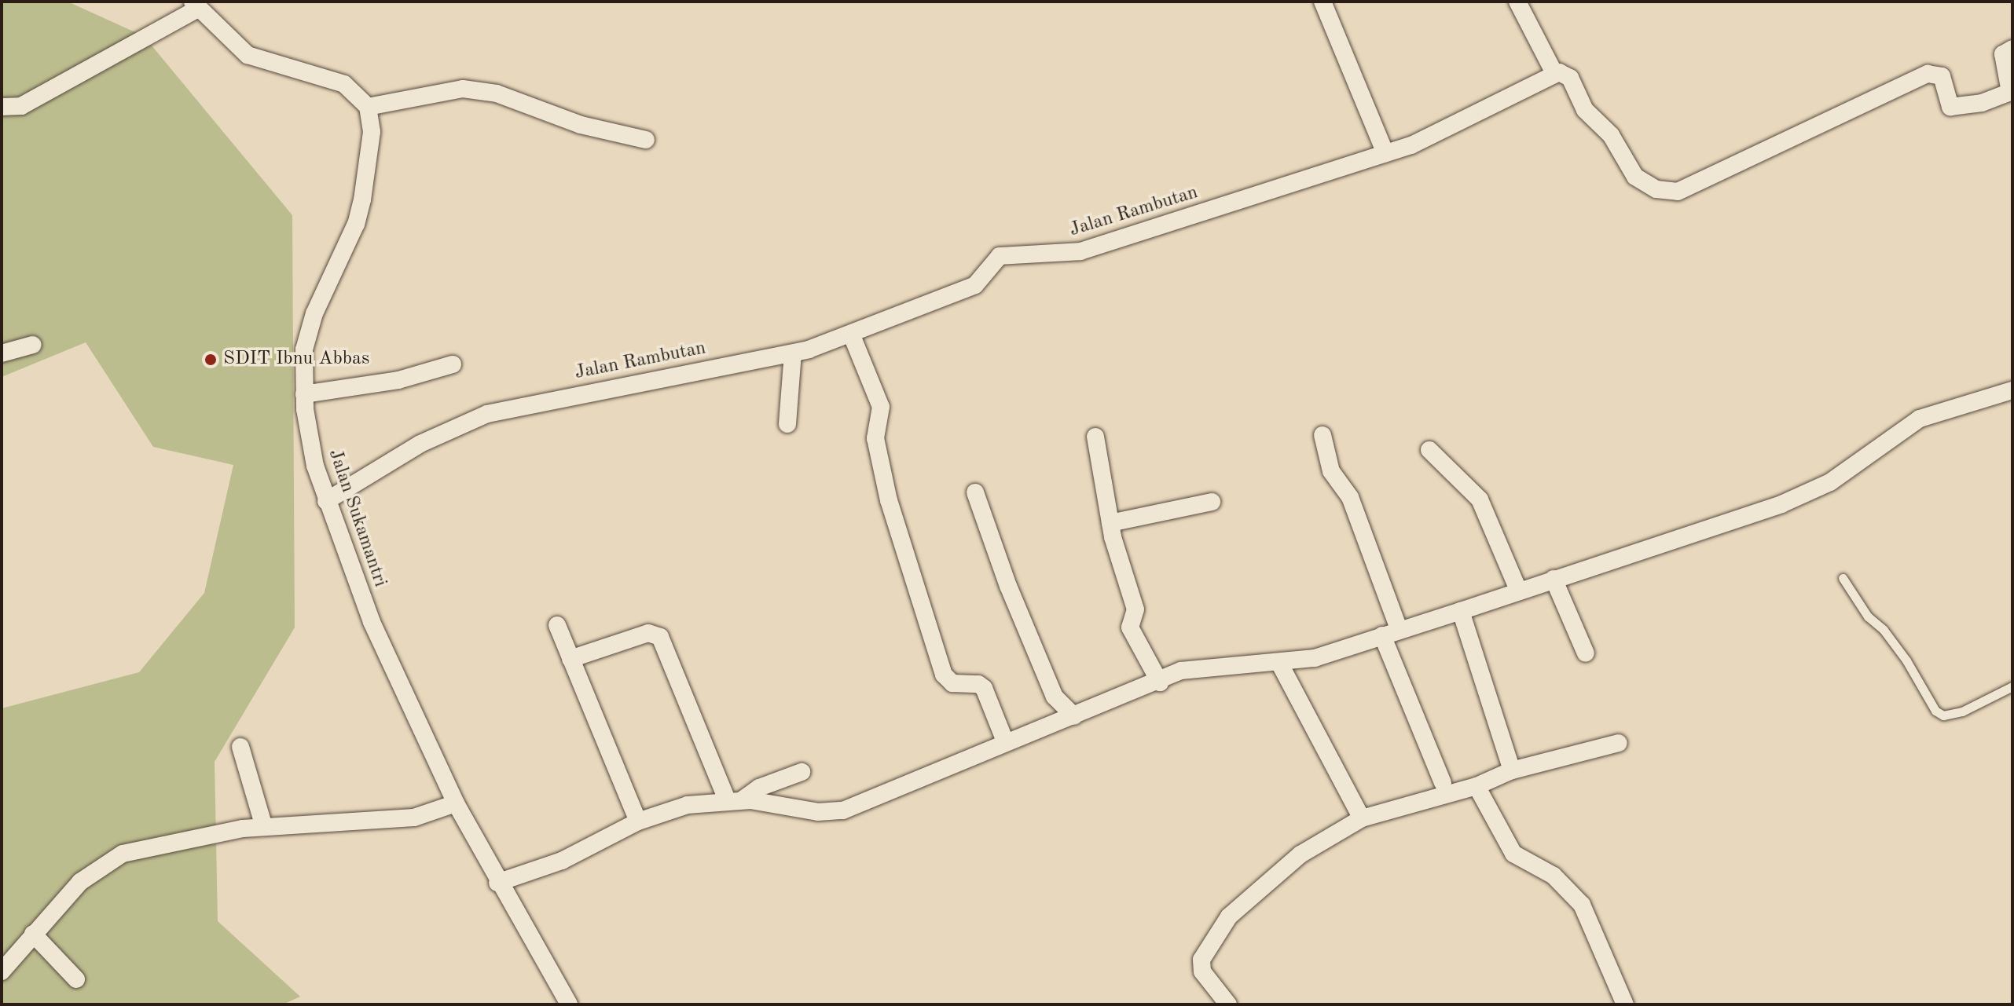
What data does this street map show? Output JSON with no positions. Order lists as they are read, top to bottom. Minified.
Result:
{"streets":{"street":["Jalan Rambutan","Jalan Sukamantri"]},"crossings":[["Jalan Rambutan","Jalan Sukamantri"]],"places":["SDIT Ibnu Abbas"]}
